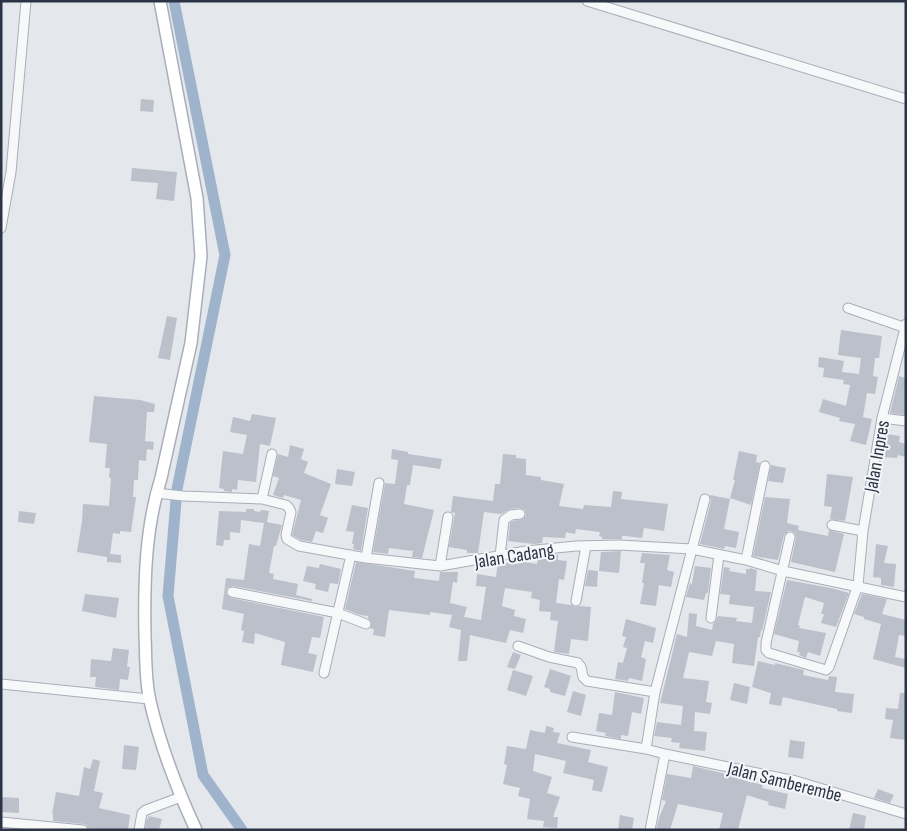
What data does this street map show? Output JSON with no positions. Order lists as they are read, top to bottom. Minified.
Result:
{"streets":{"street":["Jalan Inpres","Jalan Cadang","Jalan Samberembe"]},"crossings":[["Jalan Inpres","Jalan Cadang"]]}
